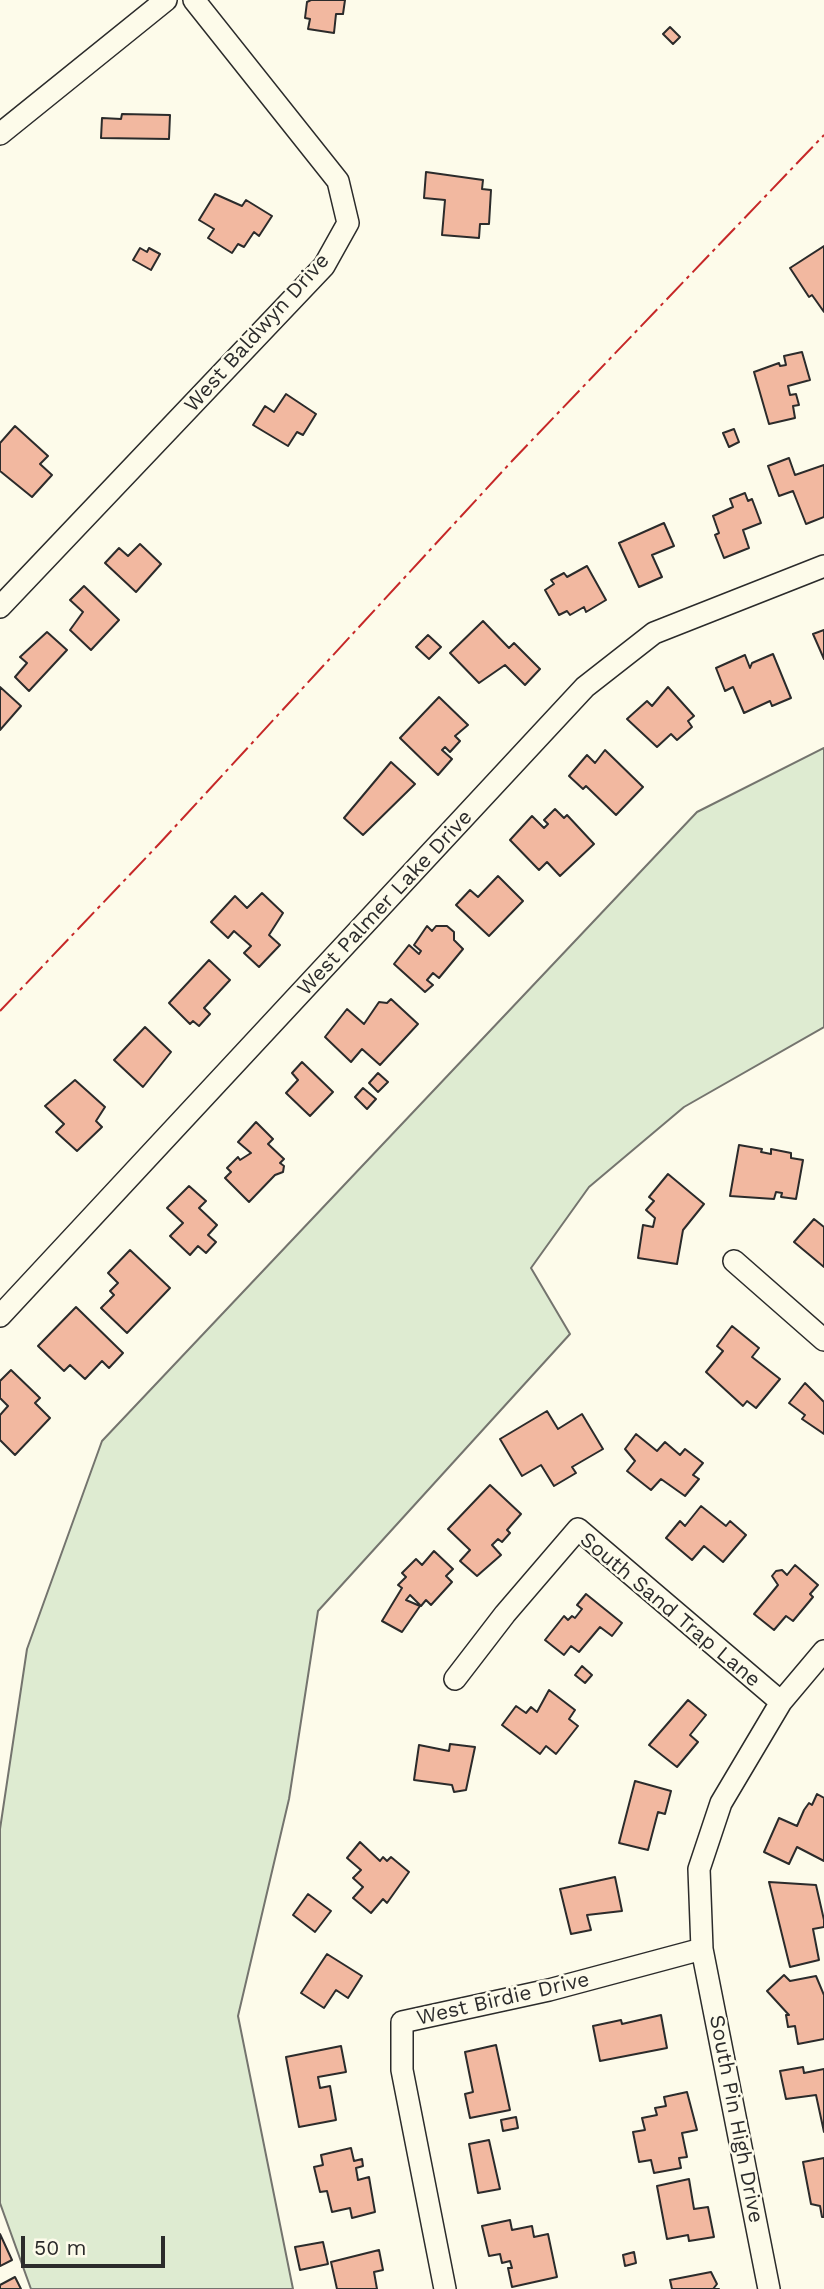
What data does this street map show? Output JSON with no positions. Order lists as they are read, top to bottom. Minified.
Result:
{"streets":{"street":["West Baldwyn Drive","West Palmer Lake Drive","South Sand Trap Lane","West Birdie Drive","South Pin High Drive"]},"crossings":[["South Sand Trap Lane","South Pin High Drive"],["West Birdie Drive","South Pin High Drive"]],"scale_bar":"50 m"}
